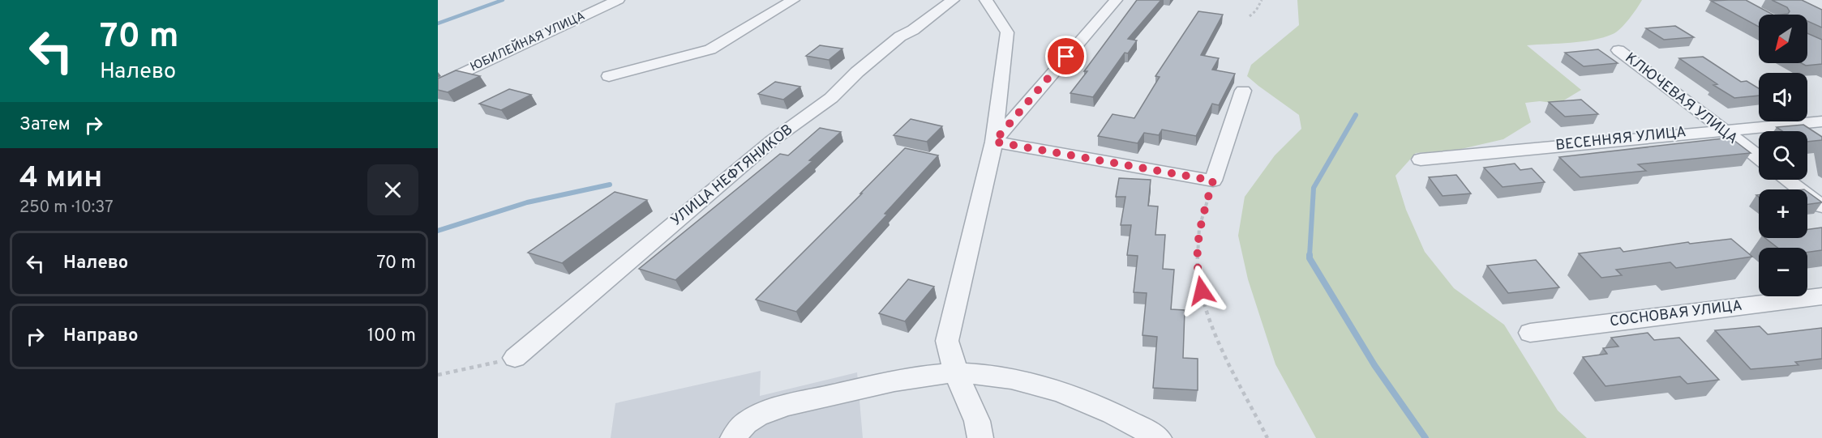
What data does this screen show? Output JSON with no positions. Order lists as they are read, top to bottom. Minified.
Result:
{"streets":{"street":["ЮБИЛЕЙНАЯ УЛИЦА","КЛЮЧЕВАЯ УЛИЦА","ВЕСЕННЯЯ УЛИЦА","УЛИЦА НЕФТЯНИКОВ","СОСНОВАЯ УЛИЦА"]},"crossings":[["КЛЮЧЕВАЯ УЛИЦА","ВЕСЕННЯЯ УЛИЦА"]],"north":"bottom left","page":{"turn":["70 m","Налево"],"map_buttons":["+","−"],"then":"Затем","heading":["4 мин","250 m · 10:37"],"list":[{"name":"Налево","value":"70 m"},{"name":"Направо","value":"100 m"}]}}
